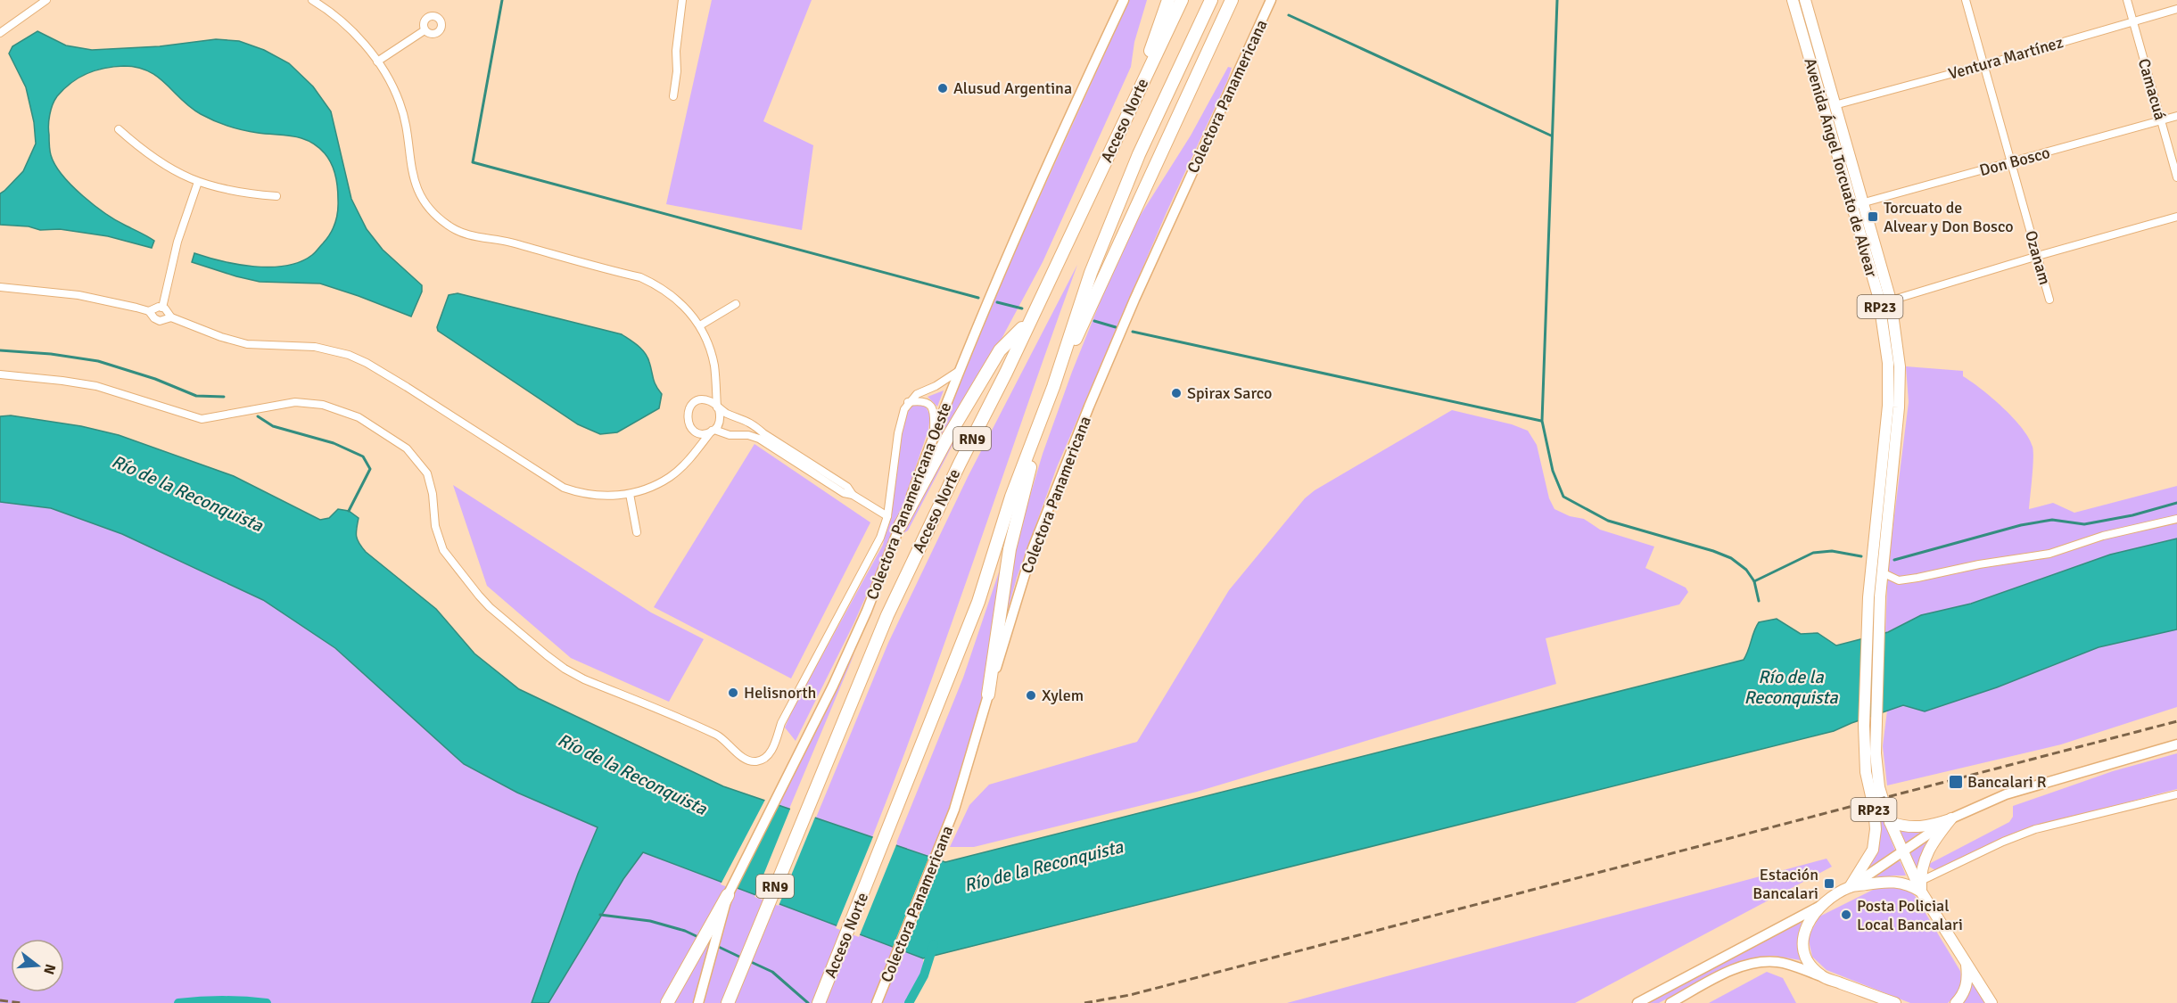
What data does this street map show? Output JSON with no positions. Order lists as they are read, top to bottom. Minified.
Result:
{"streets":{"highway":["Acceso Norte","RN9"],"main road":["Colectora Panamericana","Avenida Ángel Torcuato de Alvear","RP23","Colectora Panamericana Oeste"],"street":["Ventura Martínez","Camacuá","Don Bosco","Ozanam"]},"crossings":[["Ventura Martínez","Camacuá"],["Ventura Martínez","Avenida Ángel Torcuato de Alvear"],["Ventura Martínez","Ozanam"],["Camacuá","Don Bosco"],["Don Bosco","Avenida Ángel Torcuato de Alvear"],["Don Bosco","Ozanam"],["Avenida Ángel Torcuato de Alvear","RP23"]],"water":["Río de la Reconquista"],"places":{"other":["Alusud Argentina","Spirax Sarco","Helisnorth","Xylem","Posta Policial Local Bancalari"],"transit":["Torcuato de Alvear y Don Bosco","Bancalari R","Estación Bancalari"]},"north":"right"}
